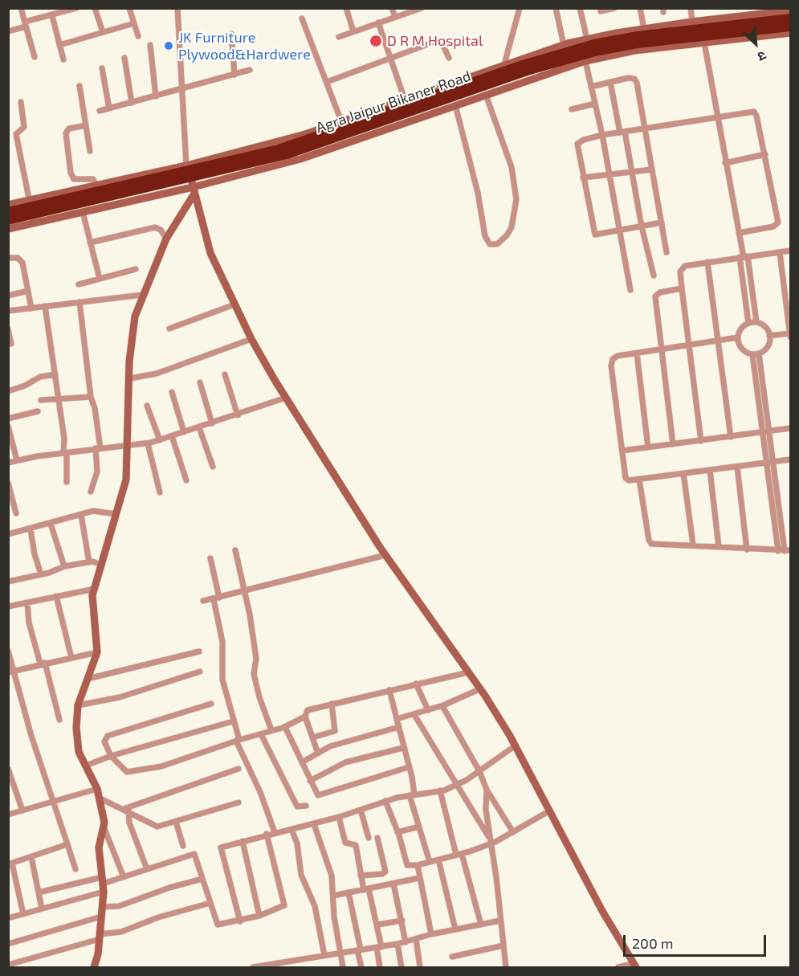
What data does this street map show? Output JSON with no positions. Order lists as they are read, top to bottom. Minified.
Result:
{"streets":{"highway":["Agra Jaipur Bikaner Road"]},"places":["D R M Hospital","JK Furniture Plywood&Hardwere"],"scale_bar":"200 m","north":"bottom right"}
